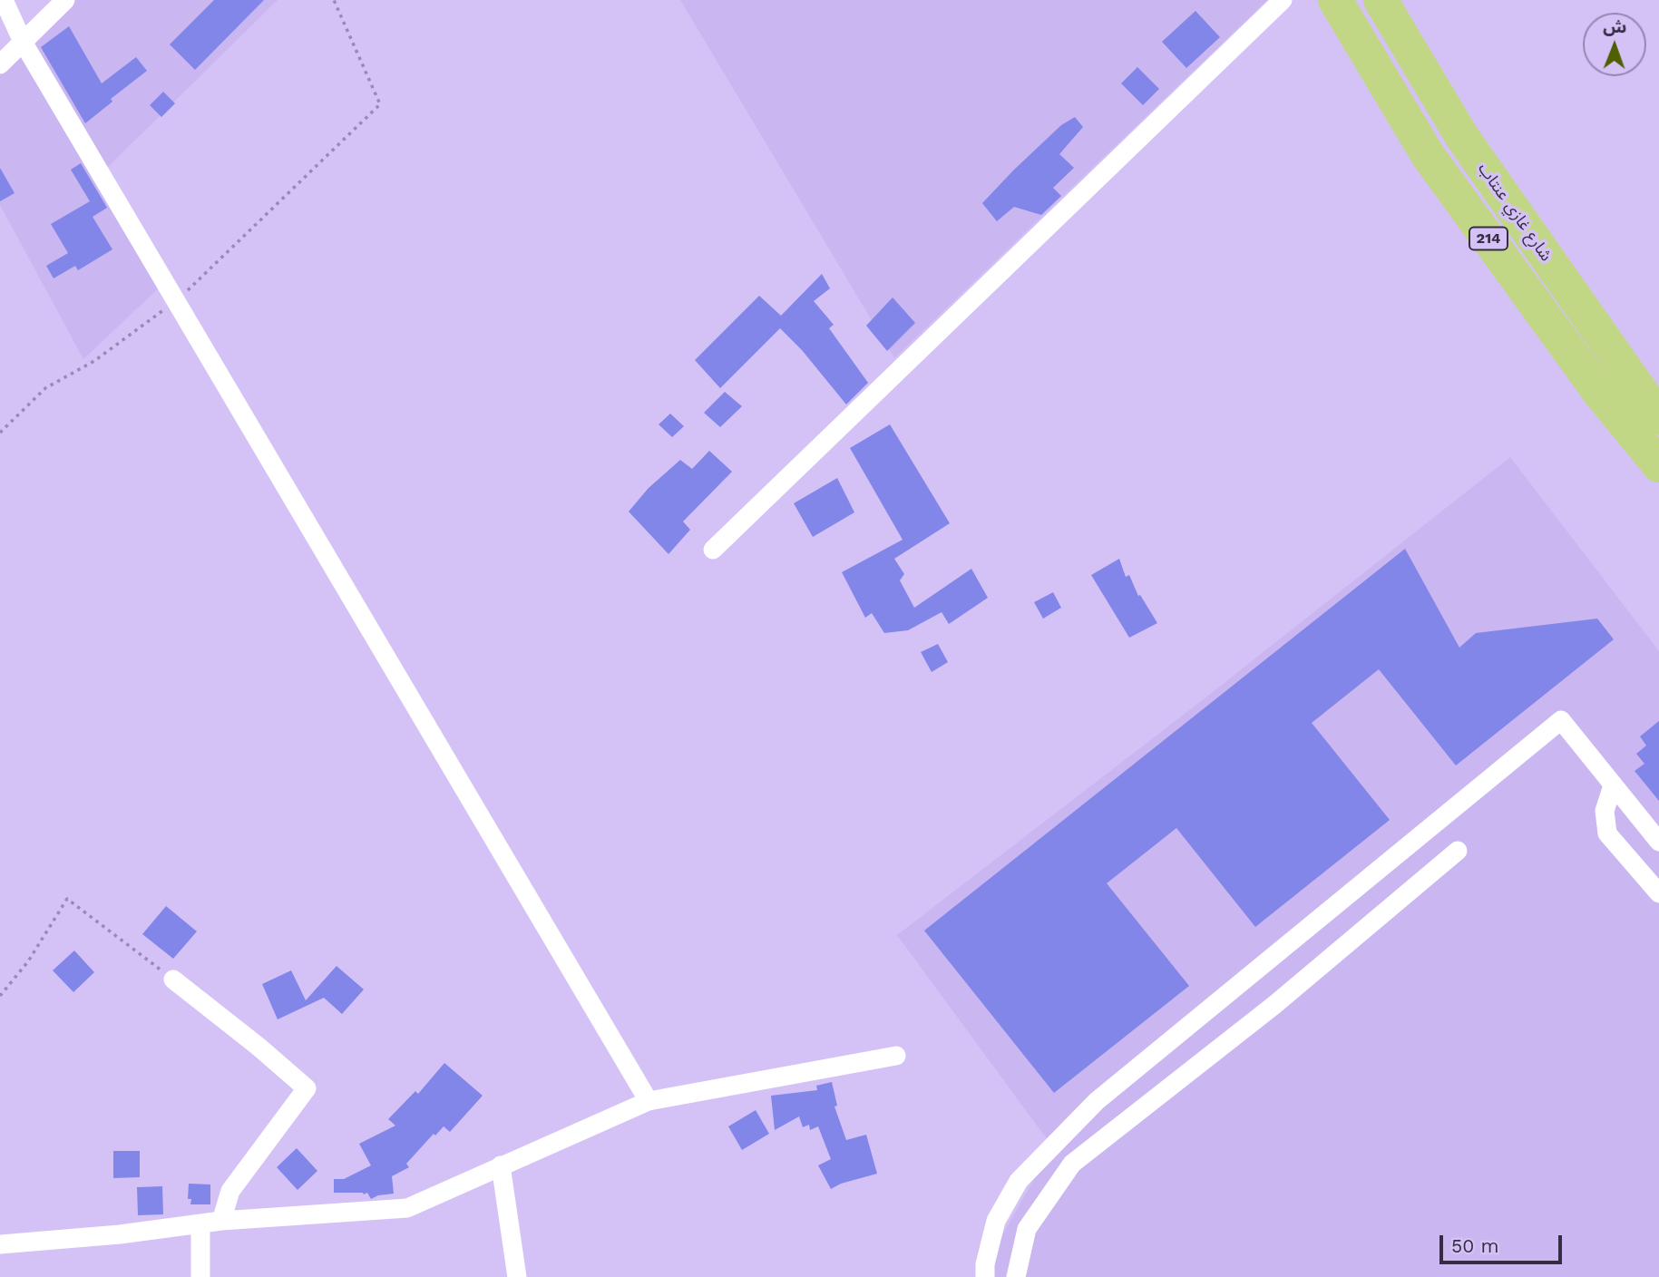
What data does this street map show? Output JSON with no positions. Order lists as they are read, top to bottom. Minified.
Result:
{"streets":{"highway":["شارع غازي عنتاب","214"]},"scale_bar":"50 m","north":"top"}
